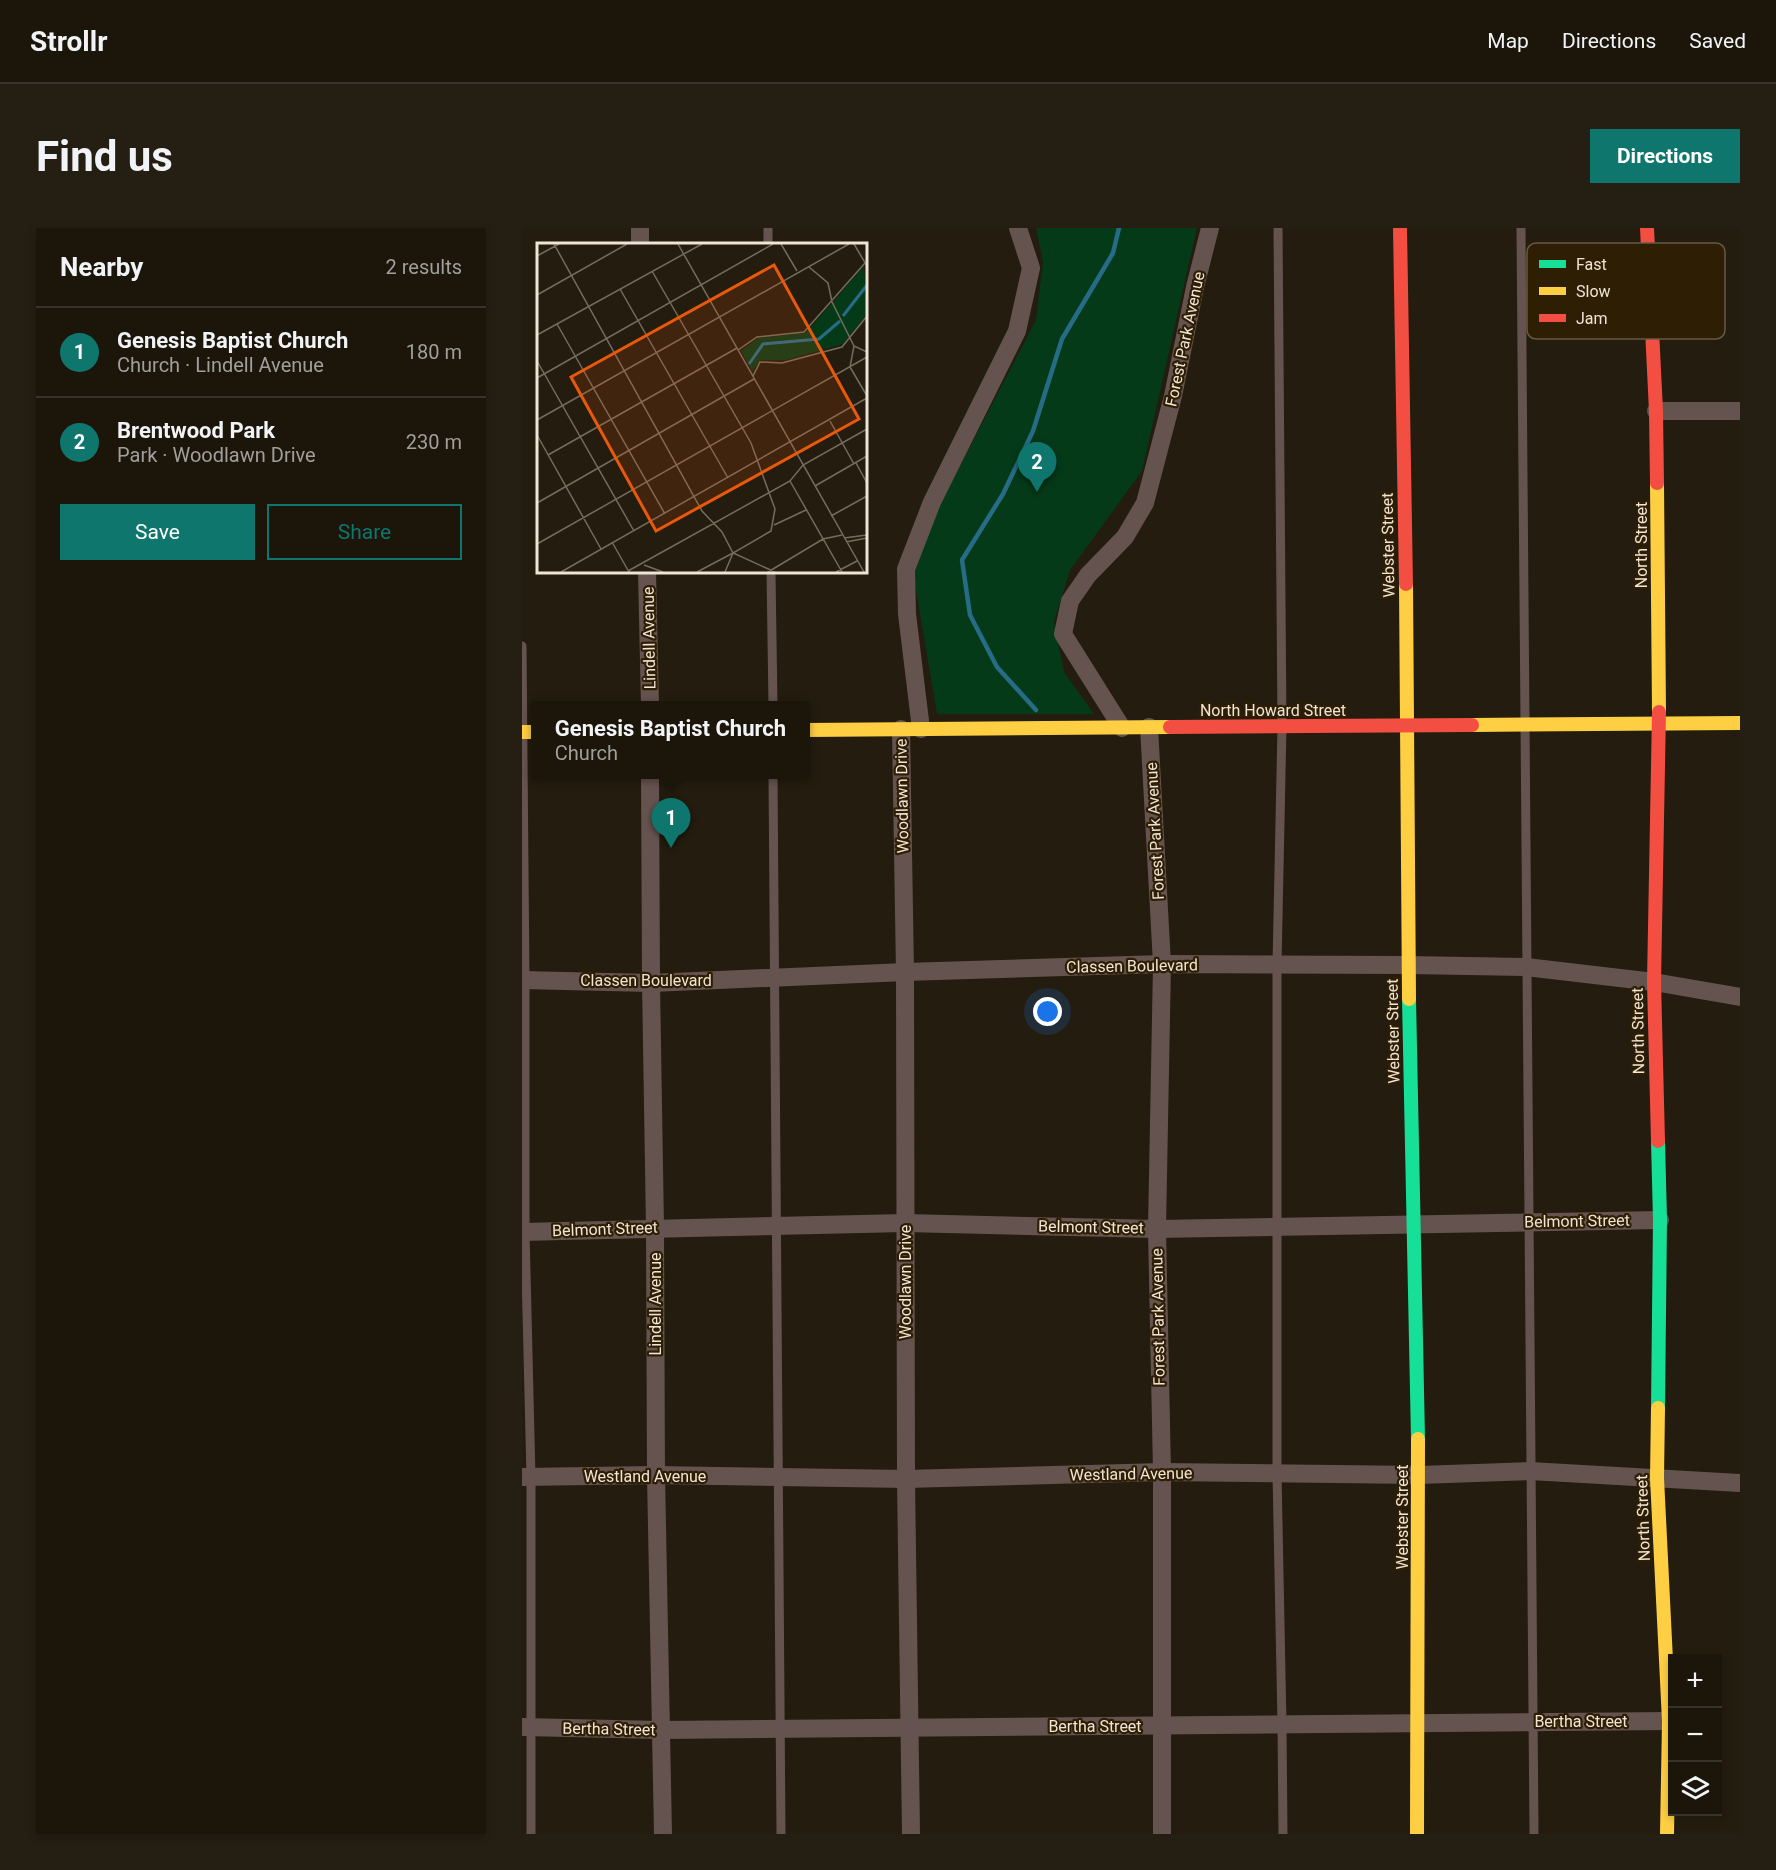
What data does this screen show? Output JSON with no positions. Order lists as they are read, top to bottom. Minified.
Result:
{"streets":{"street":["Forest Park Avenue","Webster Street","North Street","Lindell Avenue","North Howard Street","Woodlawn Drive","Classen Boulevard","Belmont Street","Westland Avenue","Bertha Street"]},"crossings":[["Forest Park Avenue","North Howard Street"],["Forest Park Avenue","Classen Boulevard"],["Forest Park Avenue","Belmont Street"],["Forest Park Avenue","Westland Avenue"],["Forest Park Avenue","Bertha Street"],["Webster Street","North Howard Street"],["Webster Street","Classen Boulevard"],["Webster Street","Belmont Street"],["Webster Street","Westland Avenue"],["Webster Street","Bertha Street"],["North Street","North Howard Street"],["North Street","Classen Boulevard"],["North Street","Belmont Street"],["North Street","Westland Avenue"],["Lindell Avenue","Classen Boulevard"],["Lindell Avenue","Belmont Street"],["Lindell Avenue","Westland Avenue"],["Lindell Avenue","Bertha Street"],["North Howard Street","Woodlawn Drive"],["Woodlawn Drive","Classen Boulevard"],["Woodlawn Drive","Belmont Street"],["Woodlawn Drive","Westland Avenue"],["Woodlawn Drive","Bertha Street"]],"legend":["Fast","Slow","Jam"],"page":{"header":"Strollr","nav":["Map","Directions","Saved"],"buttons":["Directions",["Save","Share"]],"title":"Find us","heading":["Nearby","2 results"],"list":[{"mark":"1","name":"Genesis Baptist Church","note":"Church · Lindell Avenue","value":"180 m"},{"mark":"2","name":"Brentwood Park","note":"Park · Woodlawn Drive","value":"230 m"}],"pins":["2","1"],"popup":["Genesis Baptist Church","Church"],"map_buttons":["+","−"]}}
